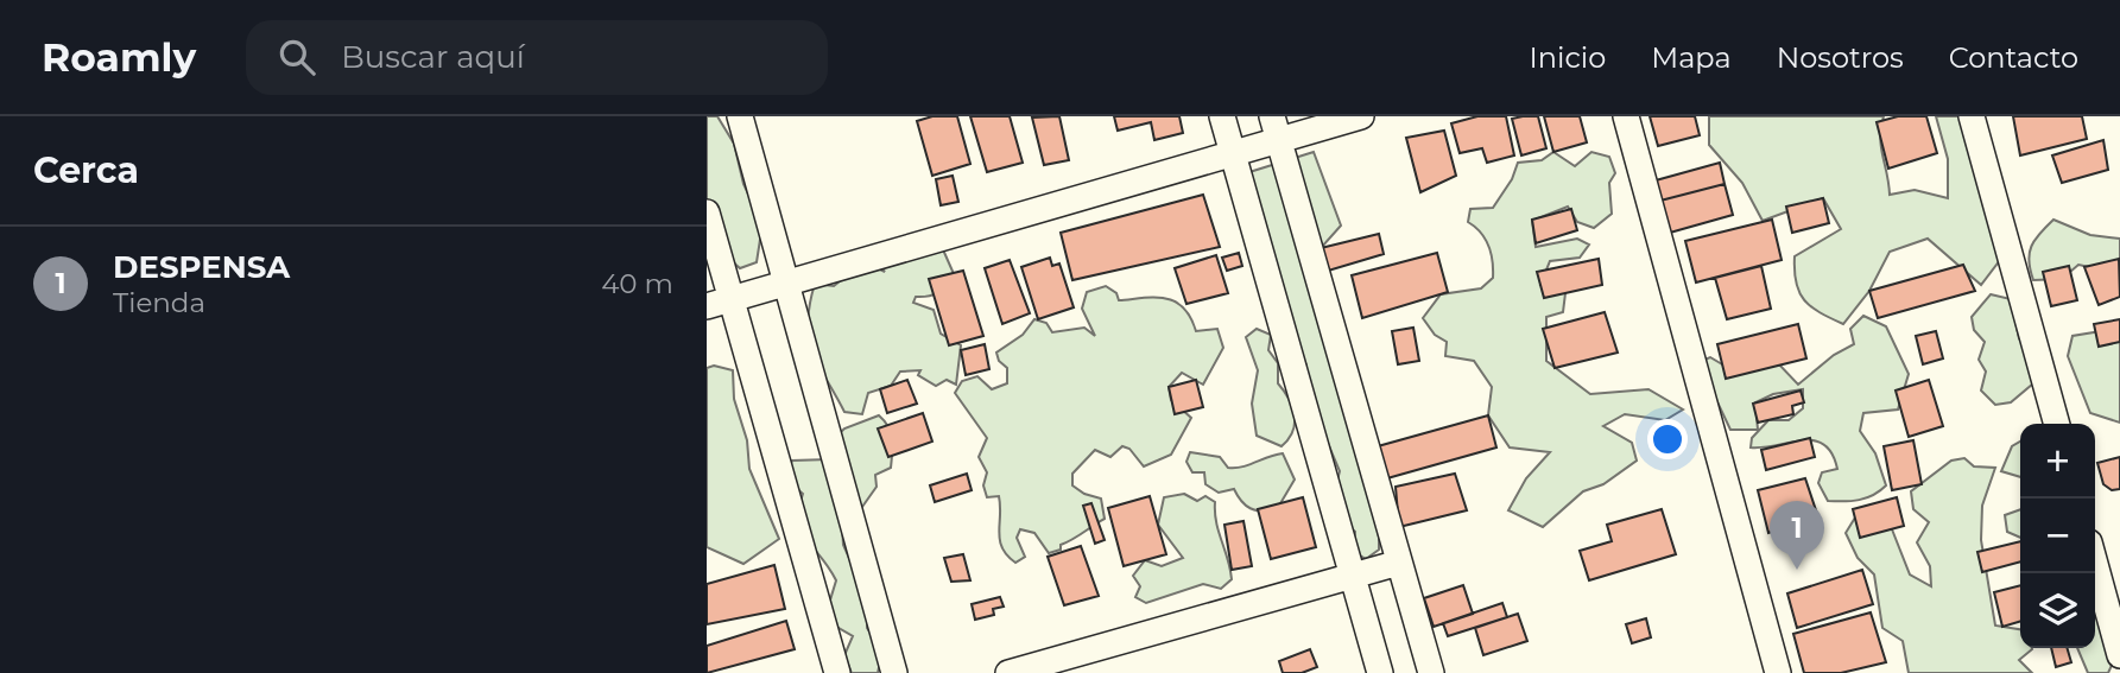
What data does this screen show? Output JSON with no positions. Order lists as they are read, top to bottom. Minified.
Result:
{"page":{"header":"Roamly","search":"Buscar aquí","nav":["Inicio","Mapa","Nosotros","Contacto"],"heading":"Cerca","list":[{"mark":"1","name":"DESPENSA","note":"Tienda","value":"40 m"}],"map_buttons":["+","−"],"pins":"1"}}
